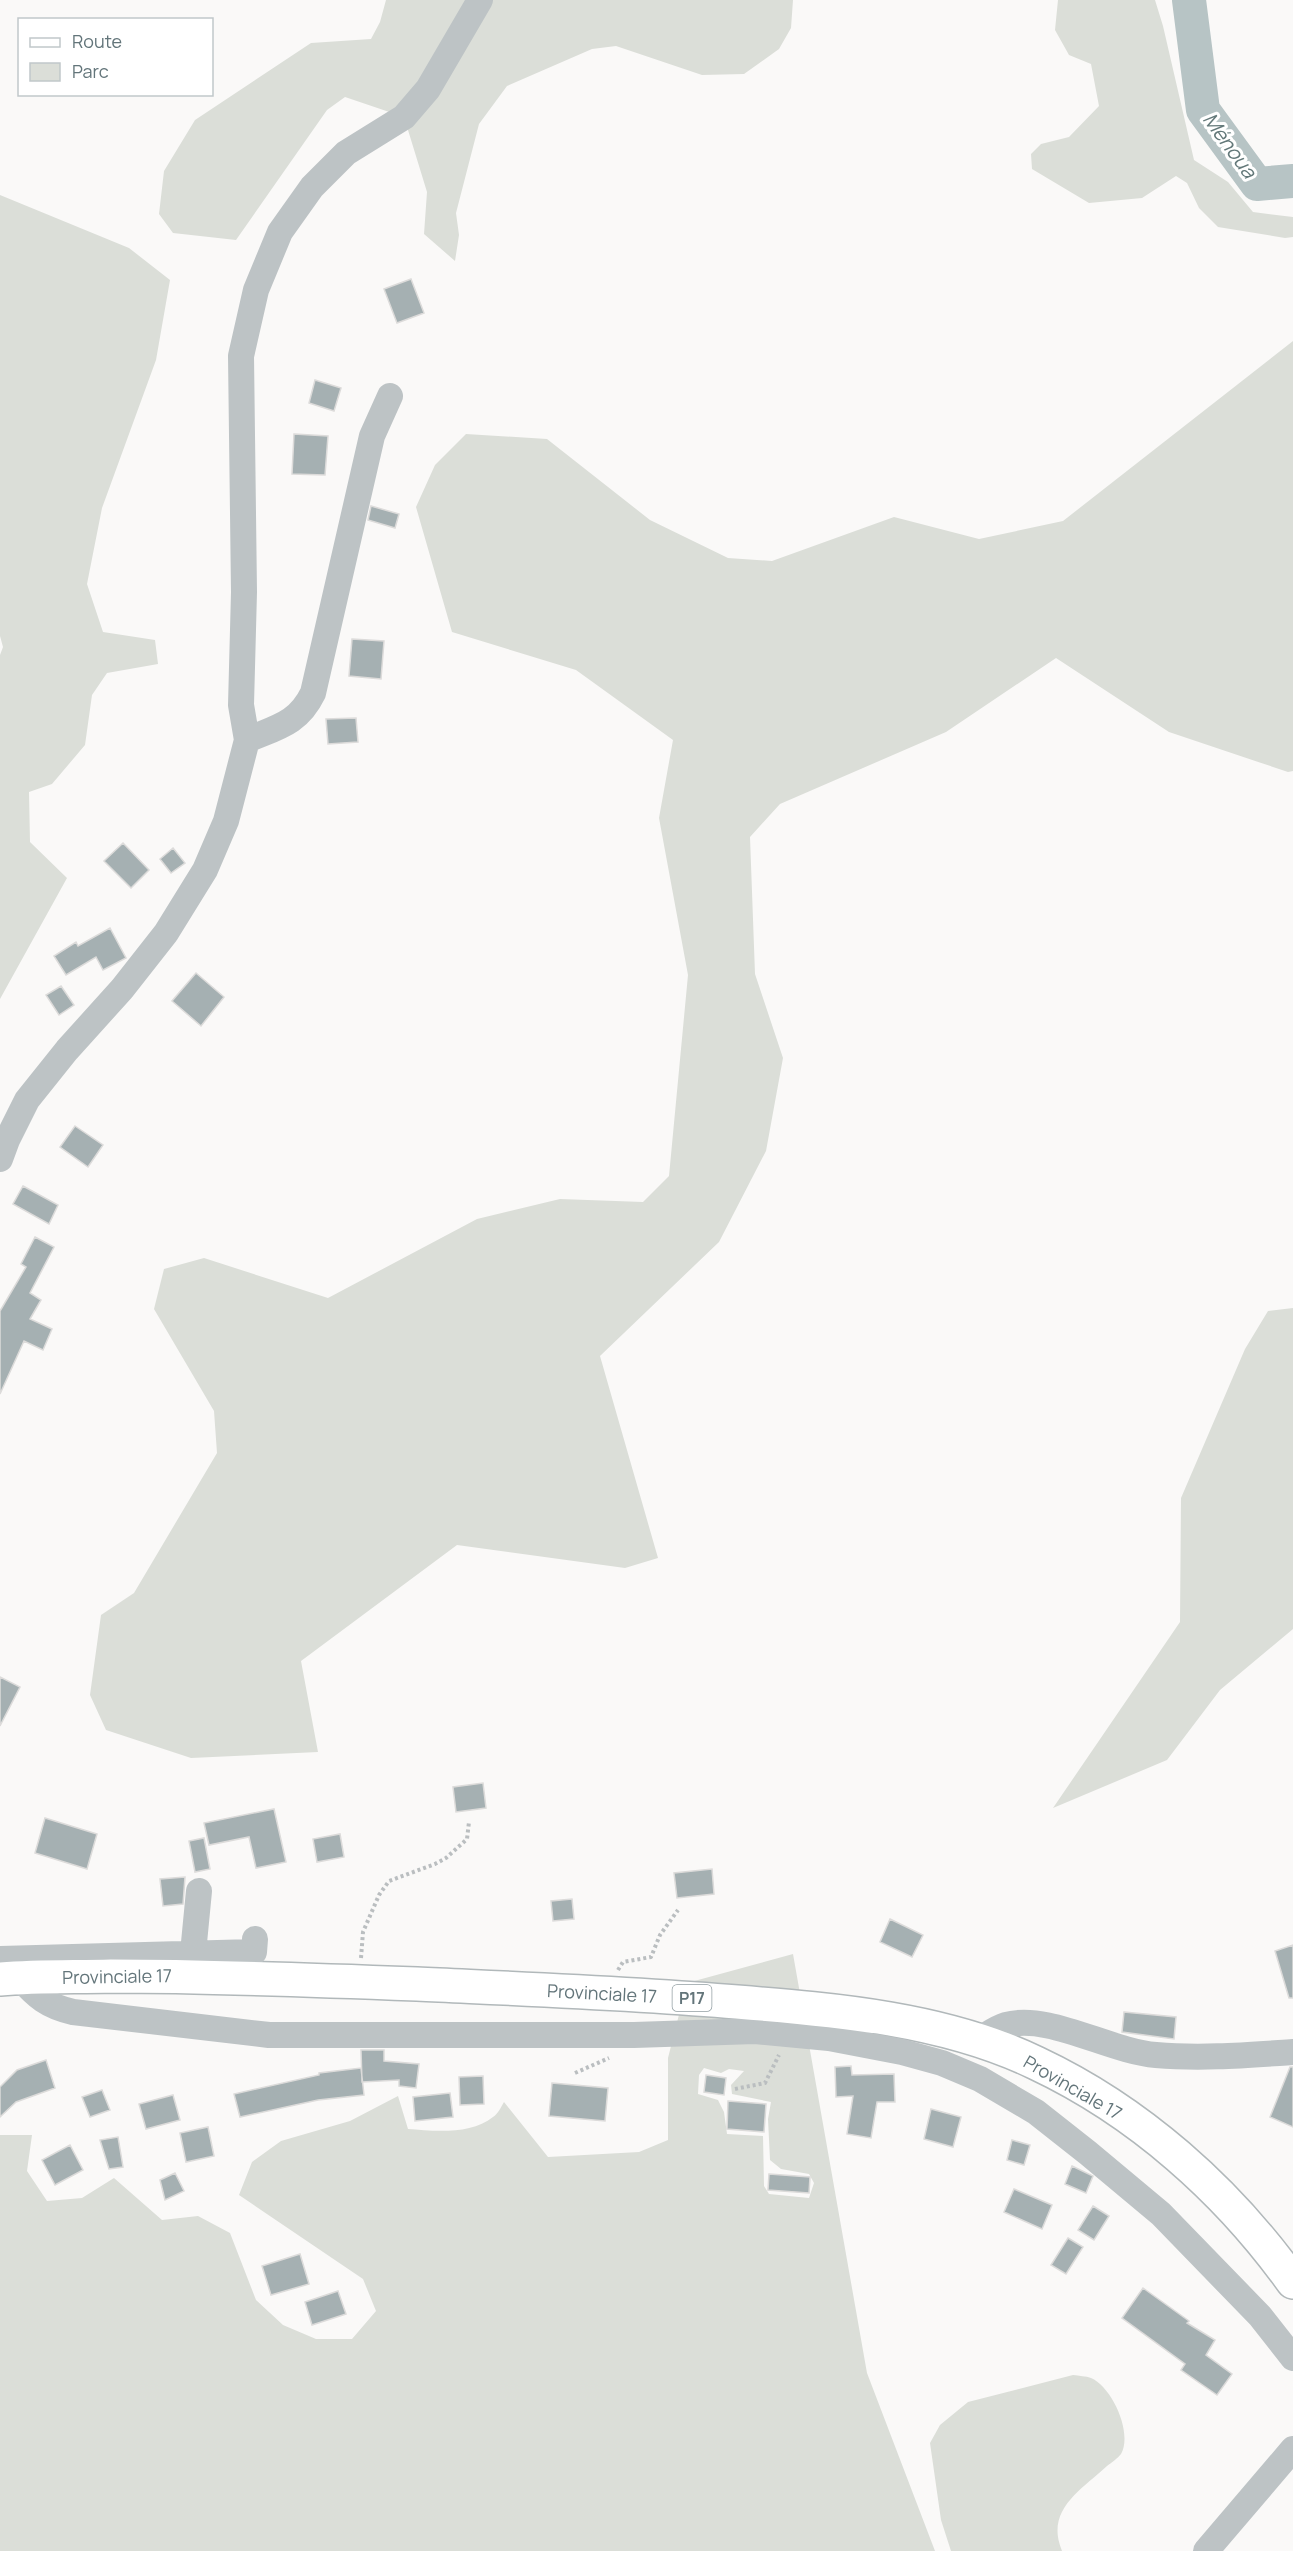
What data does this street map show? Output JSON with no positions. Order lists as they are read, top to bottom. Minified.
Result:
{"streets":{"main road":["Provinciale 17","P17"]},"water":["Ménoua"],"legend":["Route","Parc"]}
